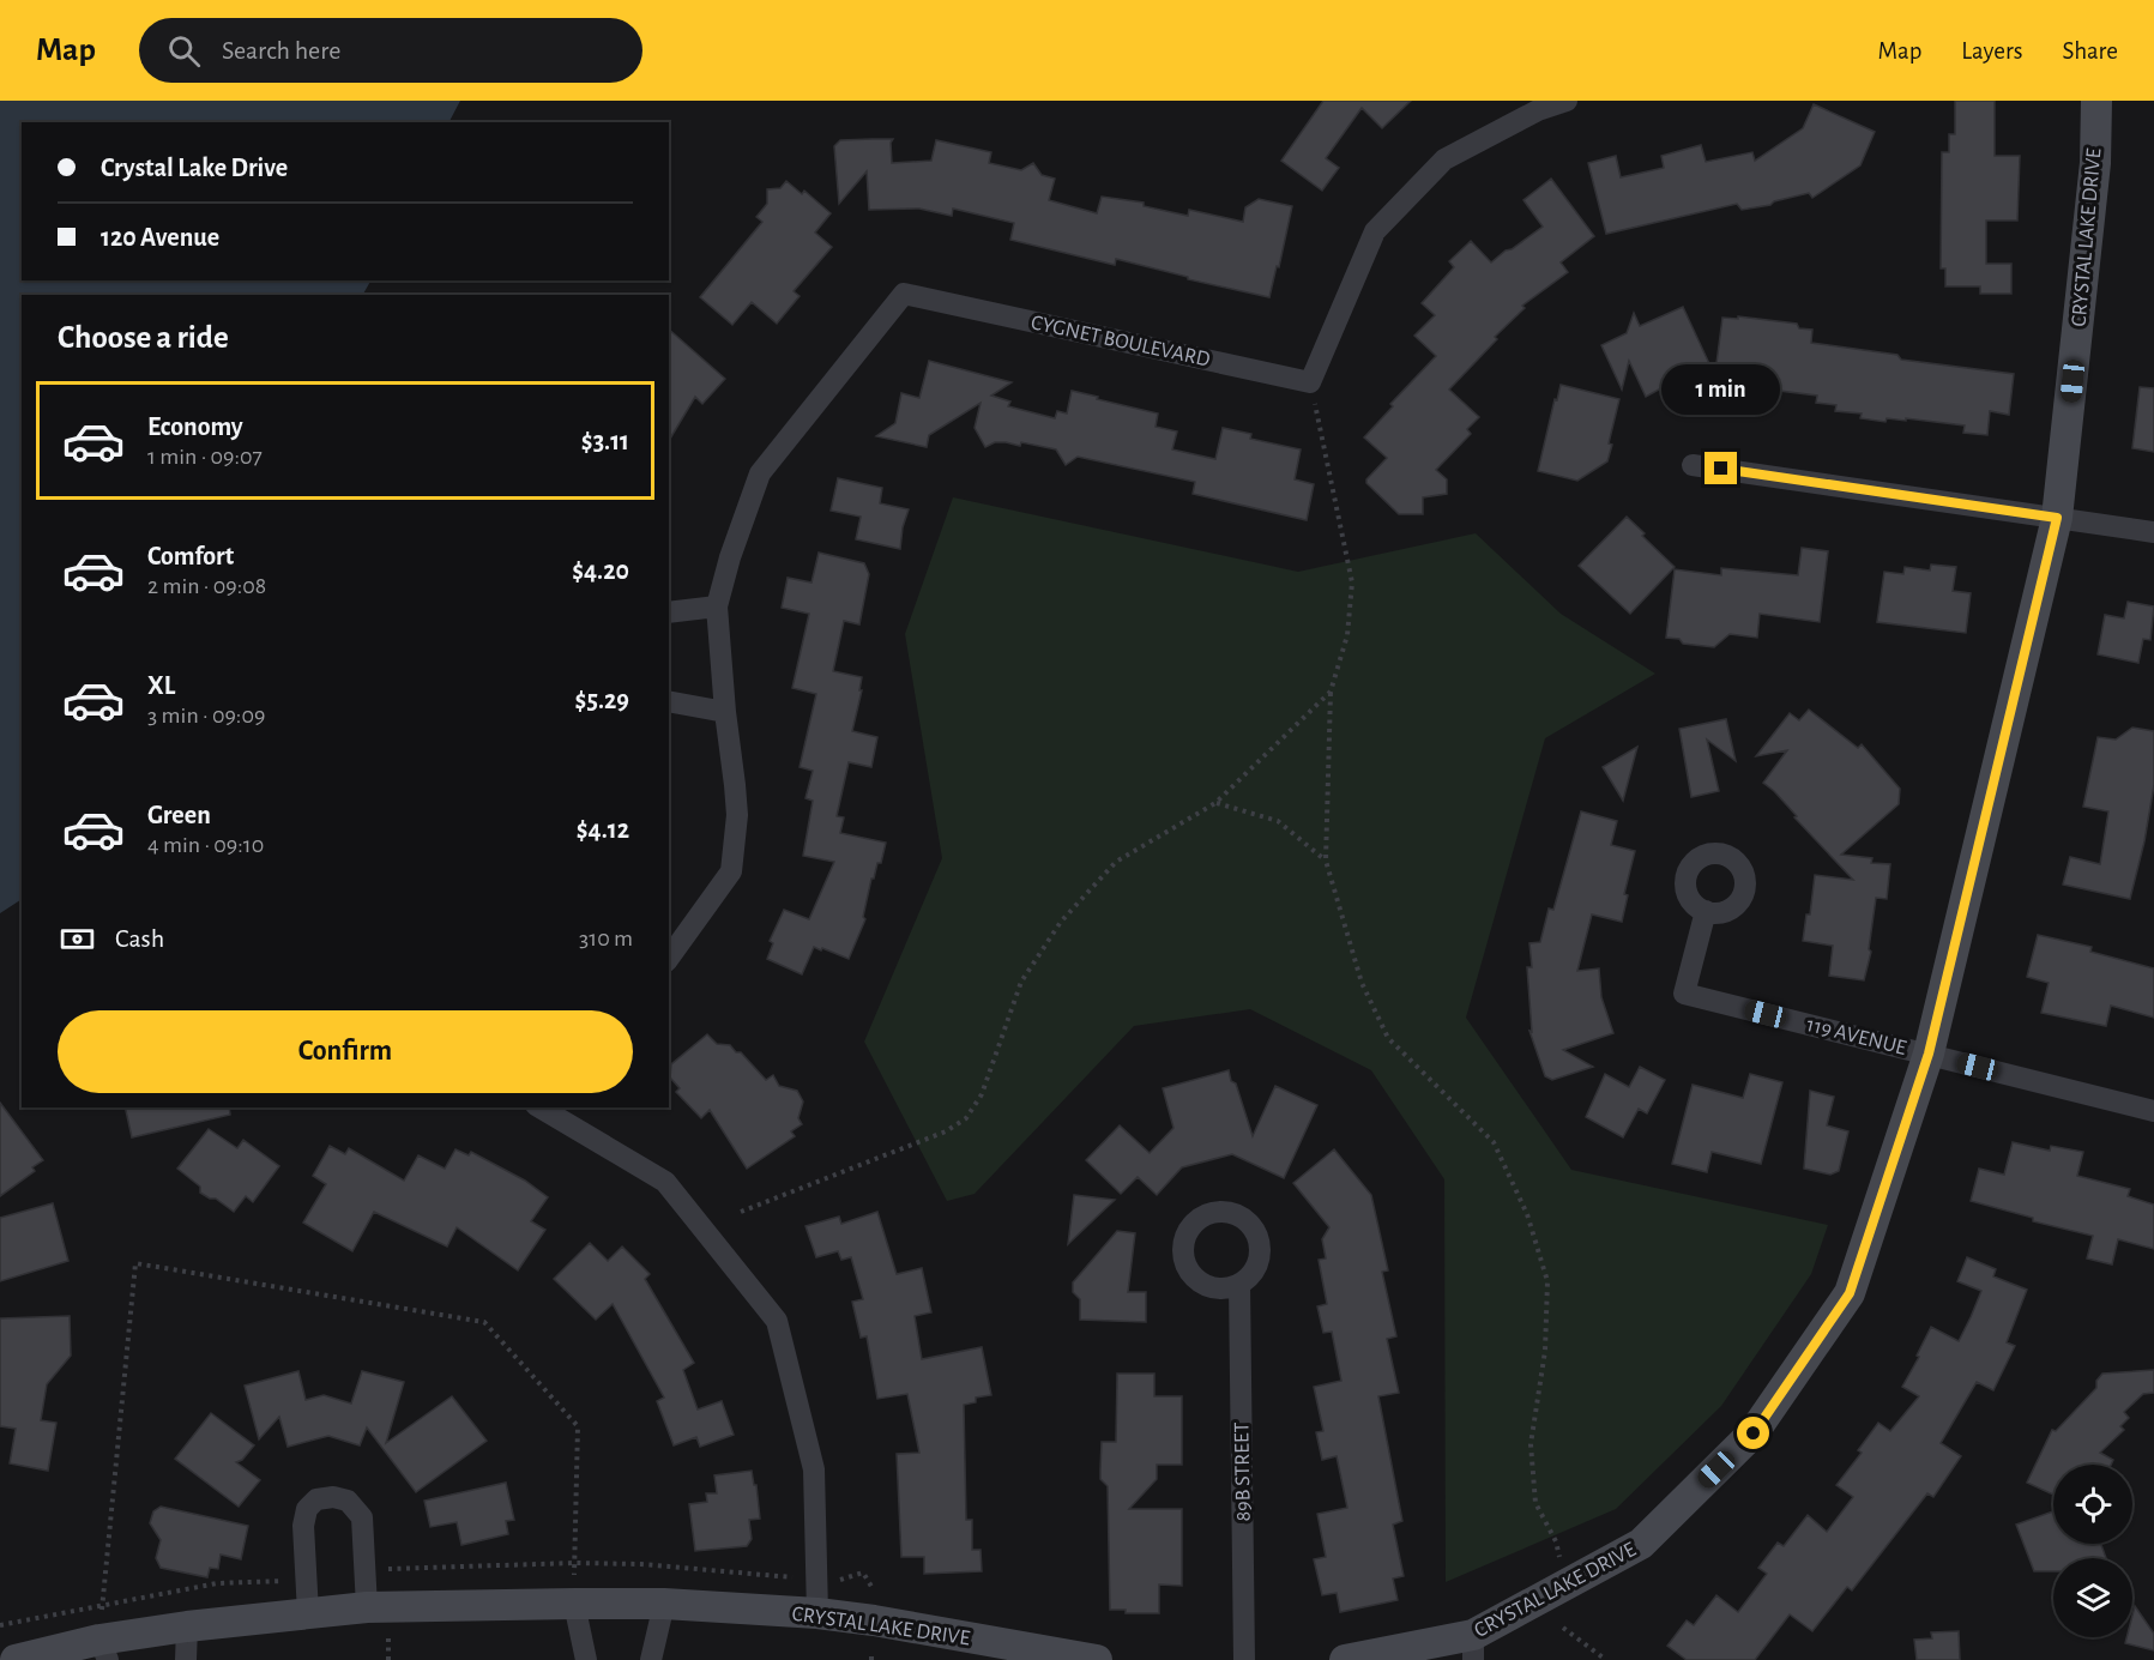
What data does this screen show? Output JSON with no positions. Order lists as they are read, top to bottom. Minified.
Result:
{"streets":{"street":["CRYSTAL LAKE DRIVE","CYGNET BOULEVARD","119 AVENUE","89B STREET"]},"crossings":[["CRYSTAL LAKE DRIVE","119 AVENUE"]],"page":{"header":"Map","search":"Search here","nav":["Map","Layers","Share"],"banner":["Crystal Lake Drive","120 Avenue"],"heading":"Choose a ride","bubble":"1 min","list":[{"name":"Economy","note":"1 min · 09:07","value":"$3.11"},{"name":"Comfort","note":"2 min · 09:08","value":"$4.20"},{"name":"XL","note":"3 min · 09:09","value":"$5.29"},{"name":"Green","note":"4 min · 09:10","value":"$4.12"}],"pay":["Cash","310 m"],"buttons":"Confirm"}}
